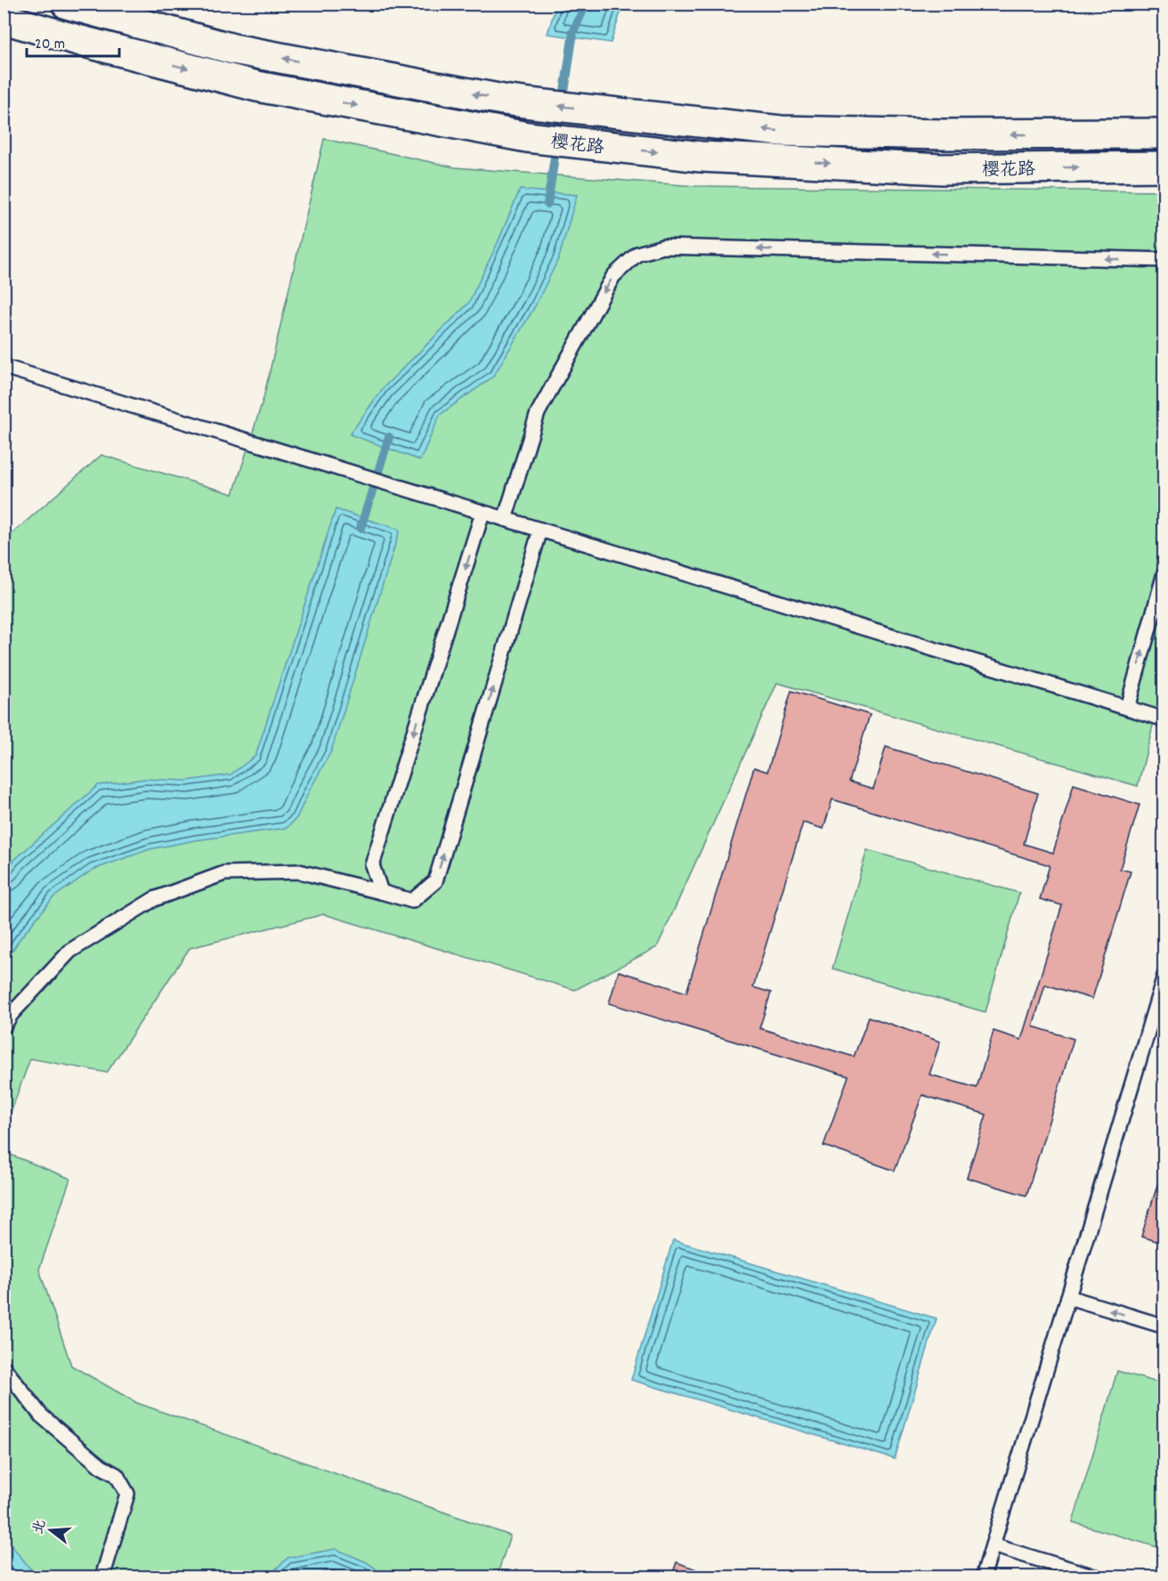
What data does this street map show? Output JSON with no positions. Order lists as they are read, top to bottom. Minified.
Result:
{"streets":{"street":["樱花路"]},"scale_bar":"20 m","north":"left"}
